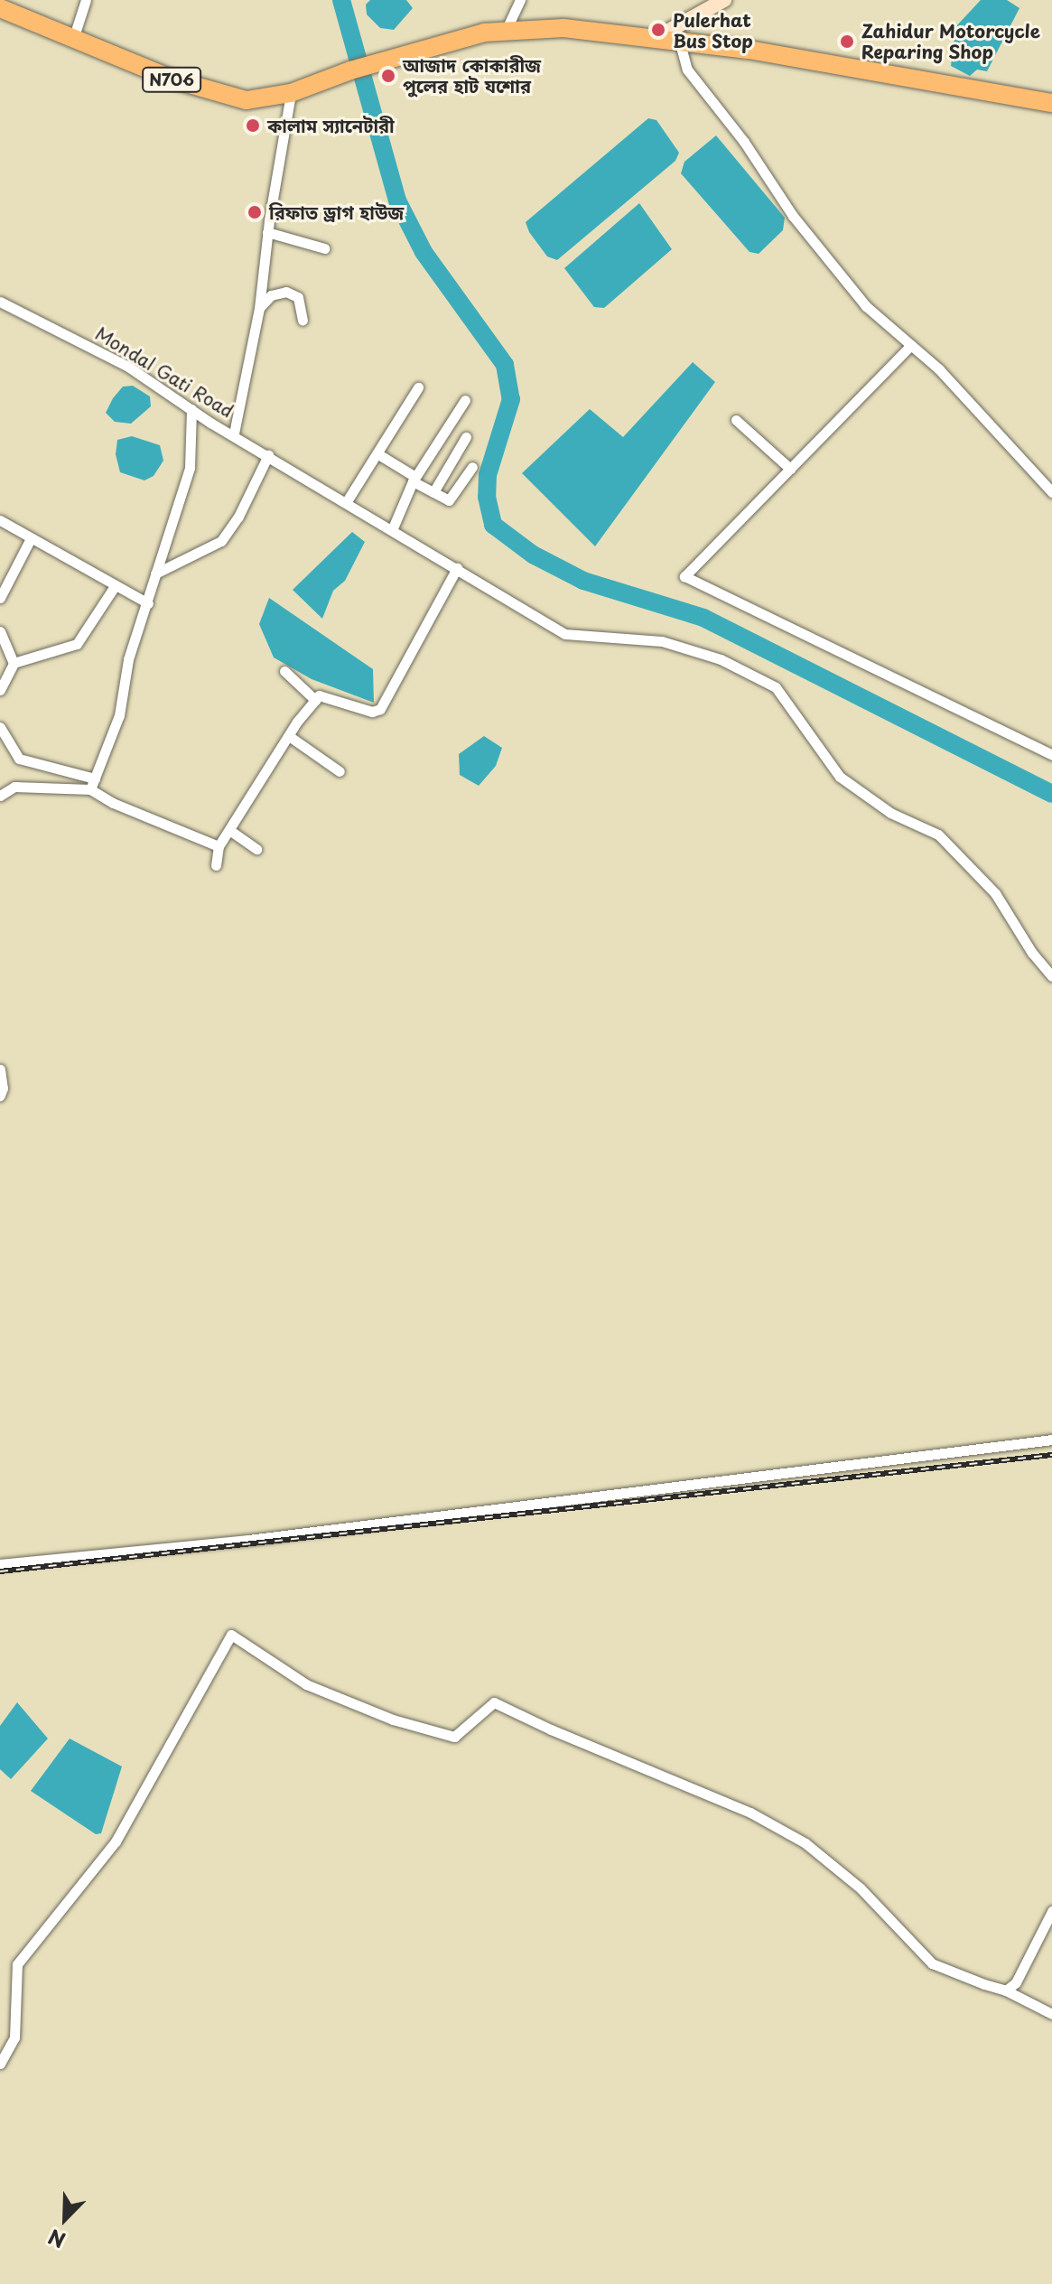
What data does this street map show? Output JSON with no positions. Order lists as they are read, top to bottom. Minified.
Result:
{"streets":{"highway":["N706"],"street":["Mondal Gati Road"]},"places":["Pulerhat Bus Stop","Zahidur Motorcycle Reparing Shop","আজাদ কোকারীজ পুলের হাট যশোর","কালাম স্যানেটারী","রিফাত ড্রাগ হাউজ"],"north":"bottom left"}
